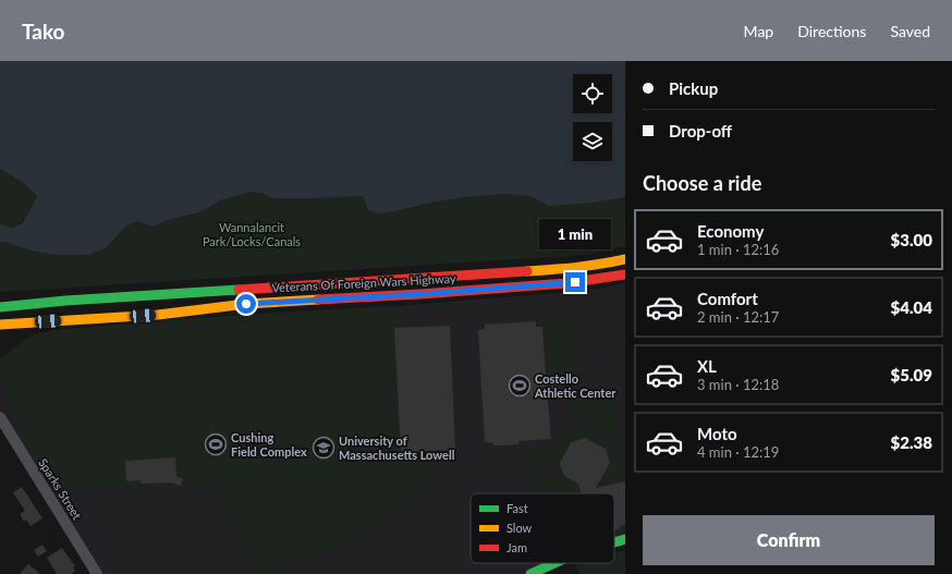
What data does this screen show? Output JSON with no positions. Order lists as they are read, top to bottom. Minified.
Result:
{"streets":{"main road":["Veterans Of Foreign Wars Highway"],"street":["Sparks Street"]},"parks":["Wannalancit Park/Locks/Canals"],"places":{"sports":["Costello Athletic Center","Cushing Field Complex"],"school or university":["University of Massachusetts Lowell"]},"legend":["Fast","Slow","Jam"],"page":{"header":"Tako","nav":["Map","Directions","Saved"],"banner":["Pickup","Drop-off"],"heading":"Choose a ride","list":[{"name":"Economy","note":"1 min · 12:16","value":"$3.00"},{"name":"Comfort","note":"2 min · 12:17","value":"$4.04"},{"name":"XL","note":"3 min · 12:18","value":"$5.09"},{"name":"Moto","note":"4 min · 12:19","value":"$2.38"}],"bubble":"1 min","buttons":"Confirm"}}
